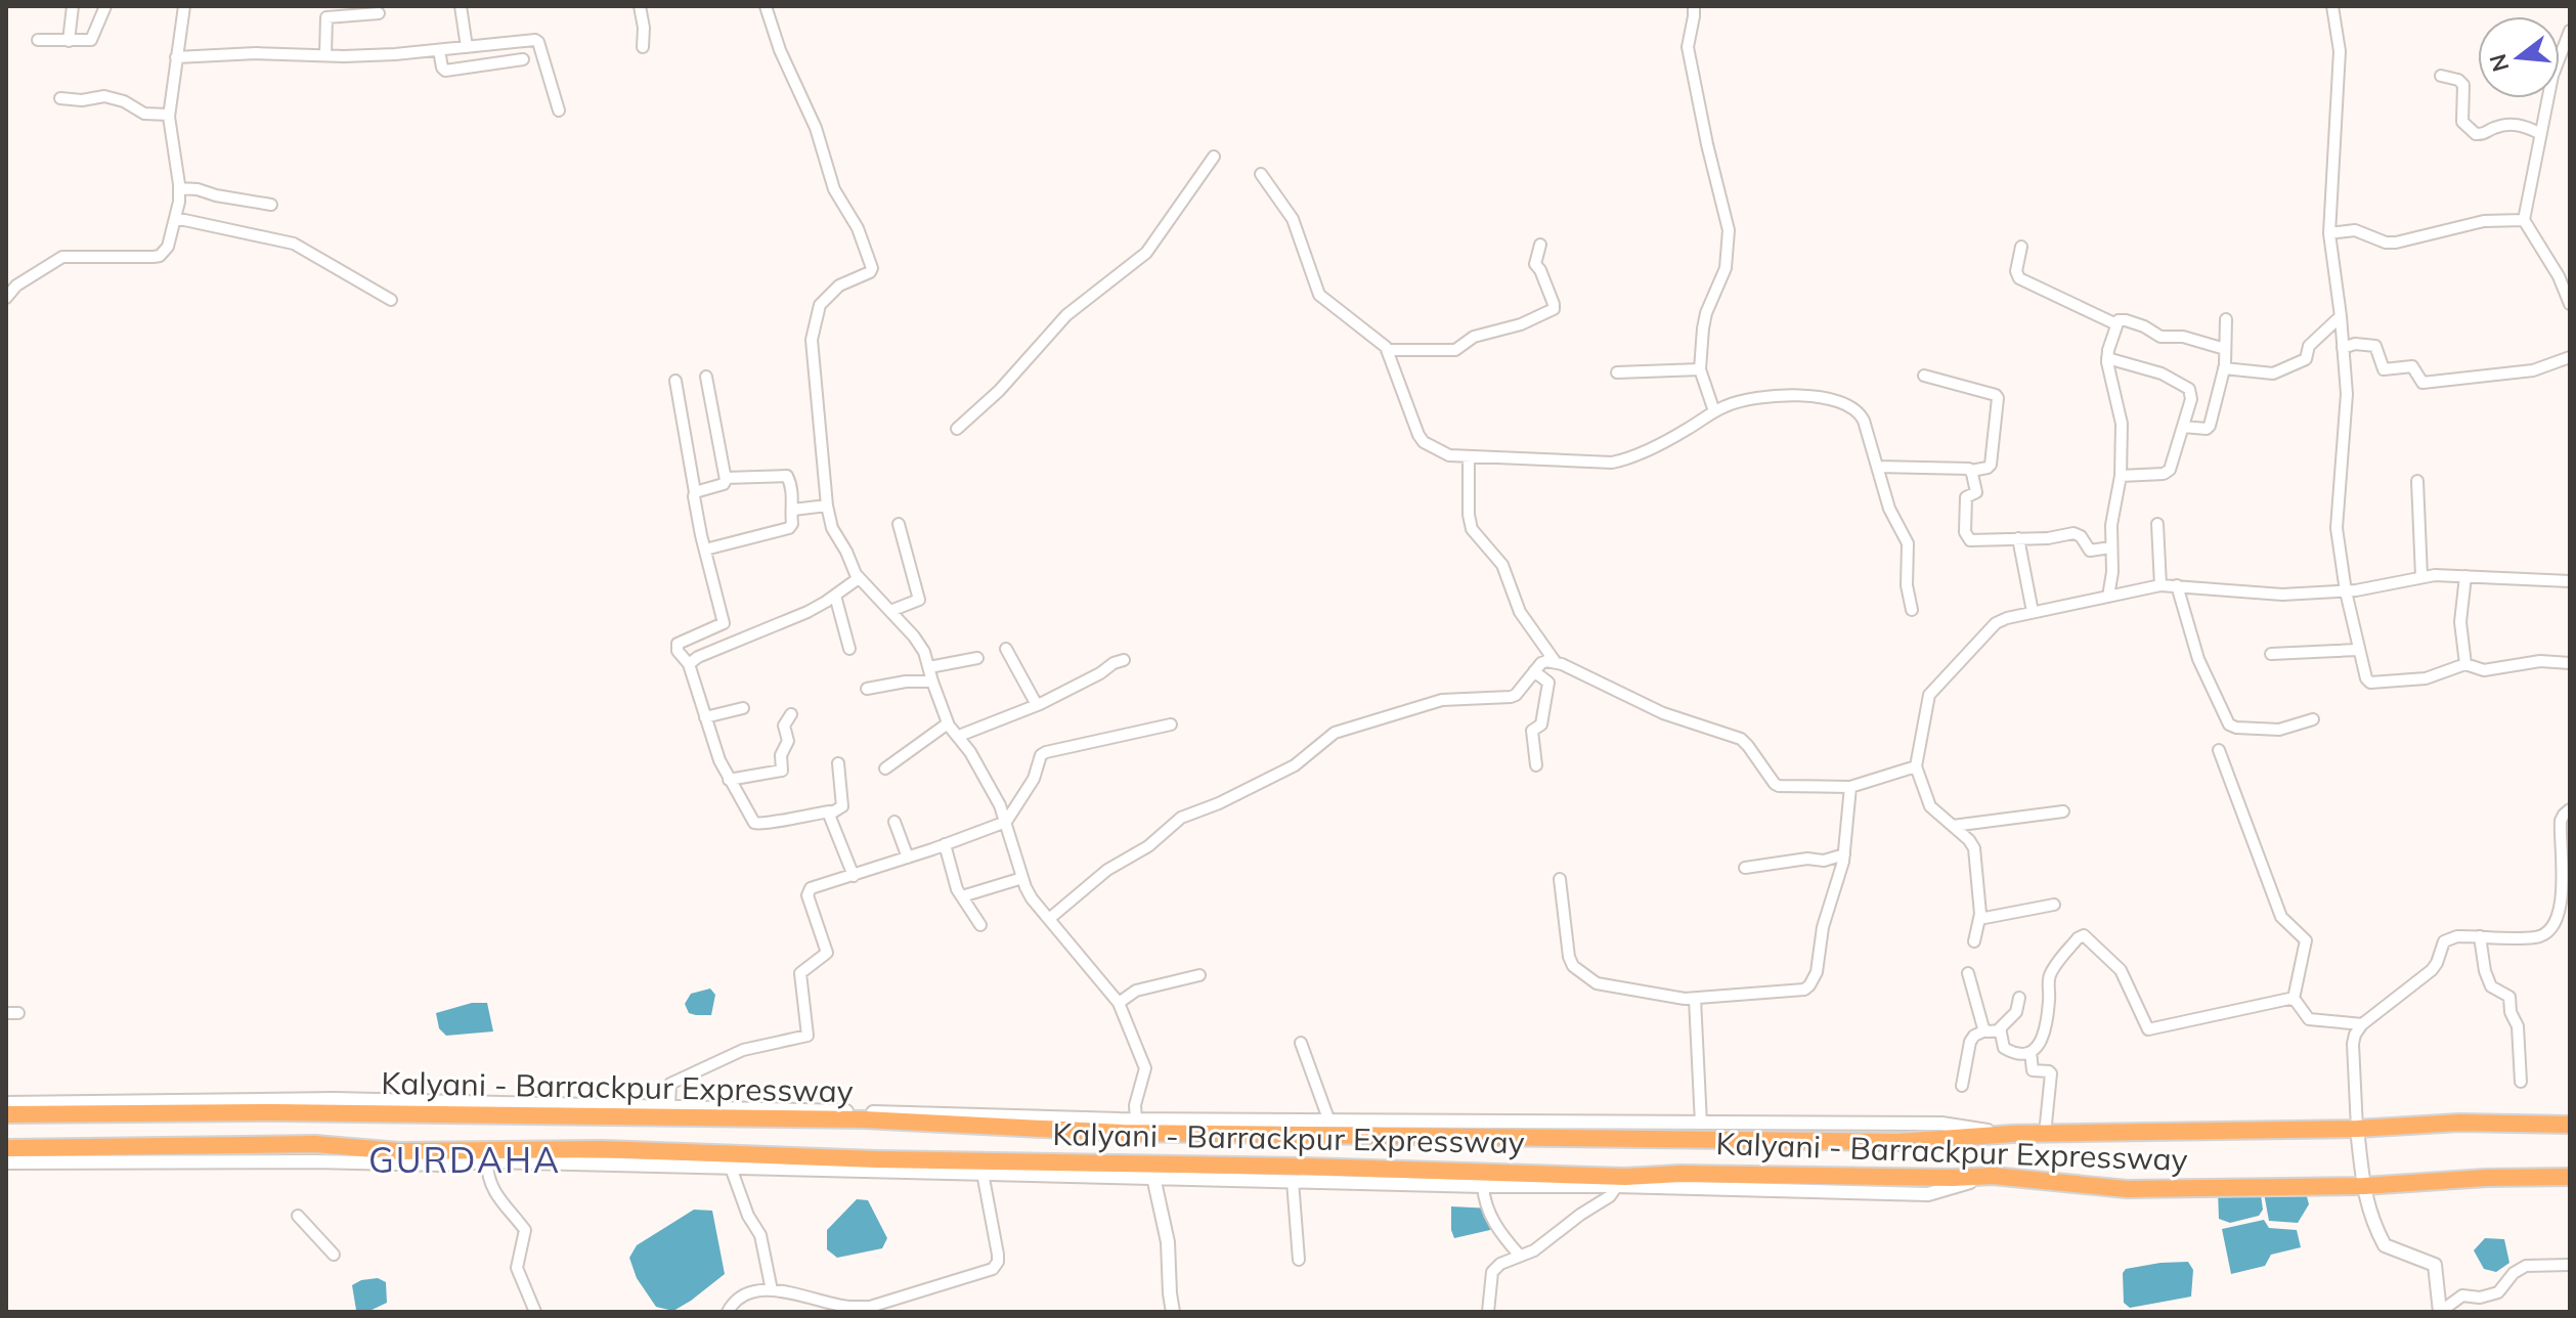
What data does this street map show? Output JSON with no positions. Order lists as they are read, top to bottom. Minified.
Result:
{"streets":{"highway":["Kalyani - Barrackpur Expressway"]},"districts":["GURDAHA"],"north":"left"}
